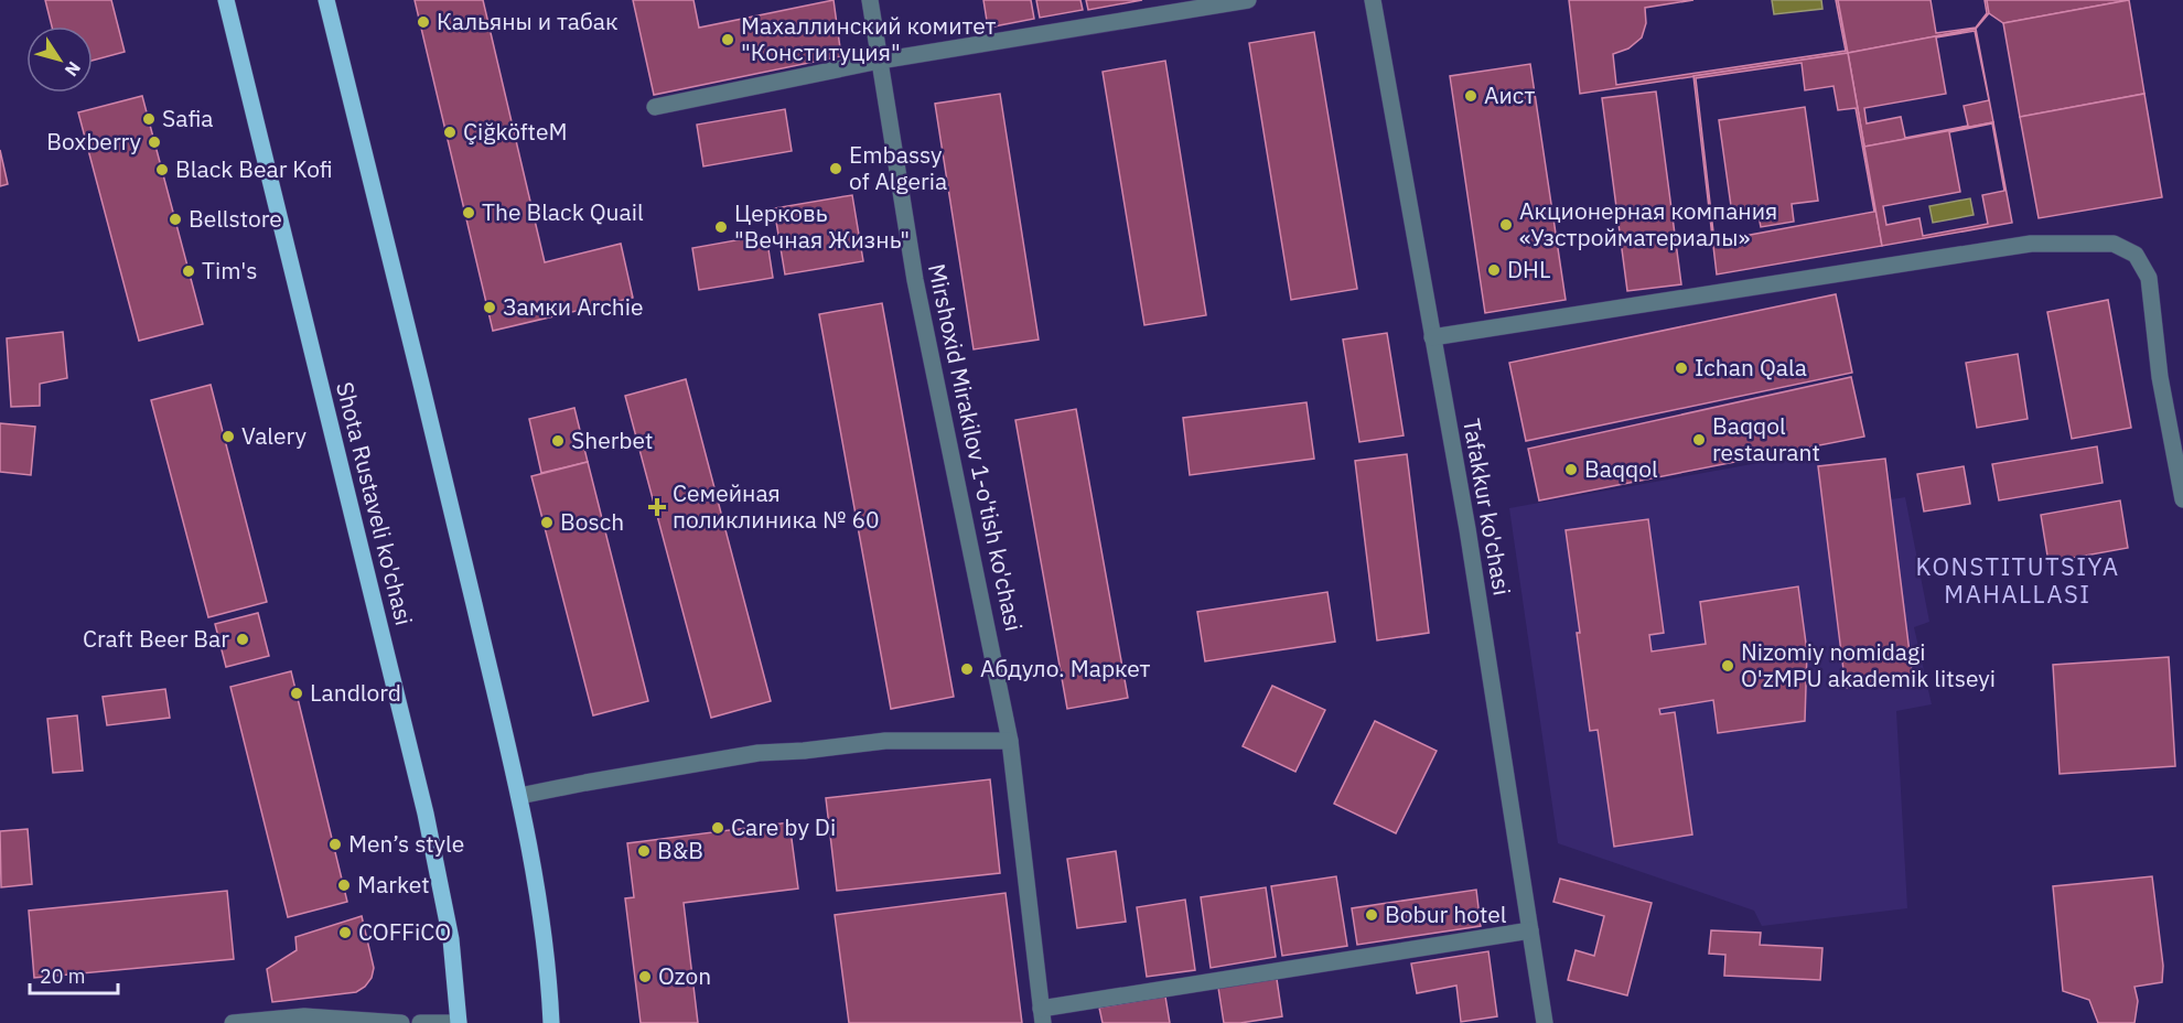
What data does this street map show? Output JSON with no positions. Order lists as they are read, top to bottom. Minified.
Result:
{"streets":{"main road":["Shota Rustaveli ko'chasi"],"street":["Mirshoxid Mirakilov 1-o'tish ko'chasi","Tafakkur ko'chasi"]},"districts":["KONSTITUTSIYA MAHALLASI"],"places":{"other":["Кальяны и табак","Махаллинский комитет \"Конституция\"","Аист","Safia","ÇiğköfteM","Boxberry","Embassy of Algeria","Black Bear Kofi","The Black Quail","Bellstore","Акционерная компания «Узстройматериалы»","Церковь \"Вечная Жизнь\"","DHL","Tim's","Замки Archie","Ichan Qala","Valery","Baqqol restaurant","Sherbet","Baqqol","Bosch","Craft Beer Bar","Nizomiy nomidagi O'zMPU akademik litseyi","Абдуло. Маркет","Landlord","Care by Di","Men’s style","B&B","Market","Bobur hotel","COFFiCO","Ozon"],"health":["Семейная поликлиника № 60"]},"scale_bar":"20 m","north":"bottom right"}
